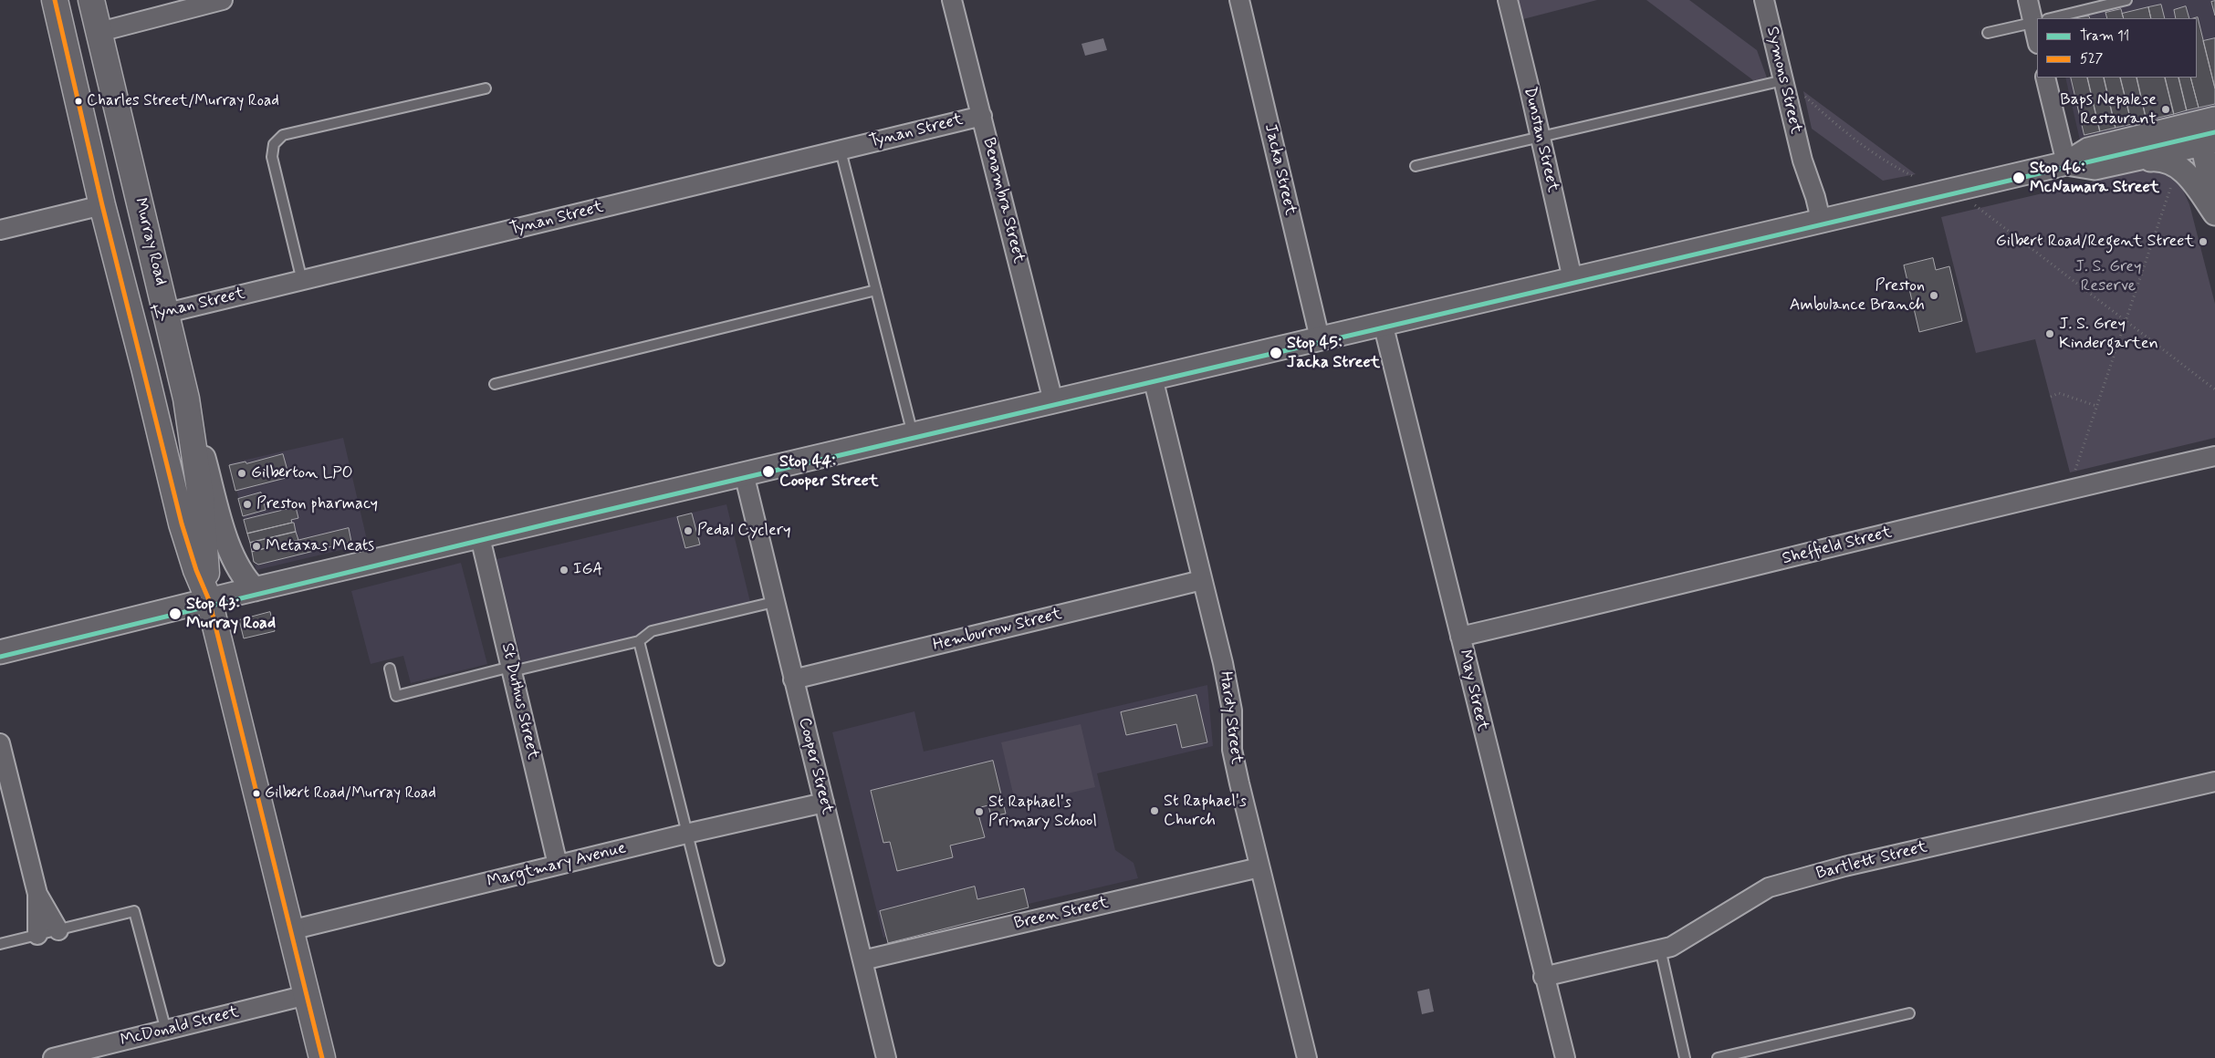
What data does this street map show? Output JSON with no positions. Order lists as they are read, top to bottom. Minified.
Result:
{"streets":{"main road":["Tynan Street","Murray Road"],"street":["Symons Street","Dunstan Street","Jacka Street","Benambra Street","Sheffield Street","Hemburrow Street","May Street","St Duthus Street","Hardy Street","Cooper Street","Bartlett Street","Margtmary Avenue","Breen Street","McDonald Street"]},"crossings":[["Tynan Street","Benambra Street"],["Tynan Street","Murray Road"],["Murray Road","Margtmary Avenue"],["Murray Road","McDonald Street"],["Sheffield Street","May Street"],["Hemburrow Street","Hardy Street"],["Hemburrow Street","Cooper Street"],["May Street","Bartlett Street"],["St Duthus Street","Margtmary Avenue"],["Hardy Street","Breen Street"],["Cooper Street","Margtmary Avenue"],["Cooper Street","Breen Street"]],"parks":["J. S. Grey Reserve"],"places":["Charles Street/Murray Road","Baps Nepalese Restaurant","Stop 46: McNamara Street","Gilbert Road/Regent Street","Preston Ambulance Branch","J. S. Grey Kindergarten","Stop 45: Jacka Street","Stop 44: Cooper Street","Gilberton LPO","Preston pharmacy","Pedal Cyclery","Metaxas Meats","IGA","Stop 43: Murray Road","Gilbert Road/Murray Road","St Raphael's Church","St Raphael's Primary School"],"lines":["transit line 527","tram line 11"],"legend":["Tram 11","527"]}
